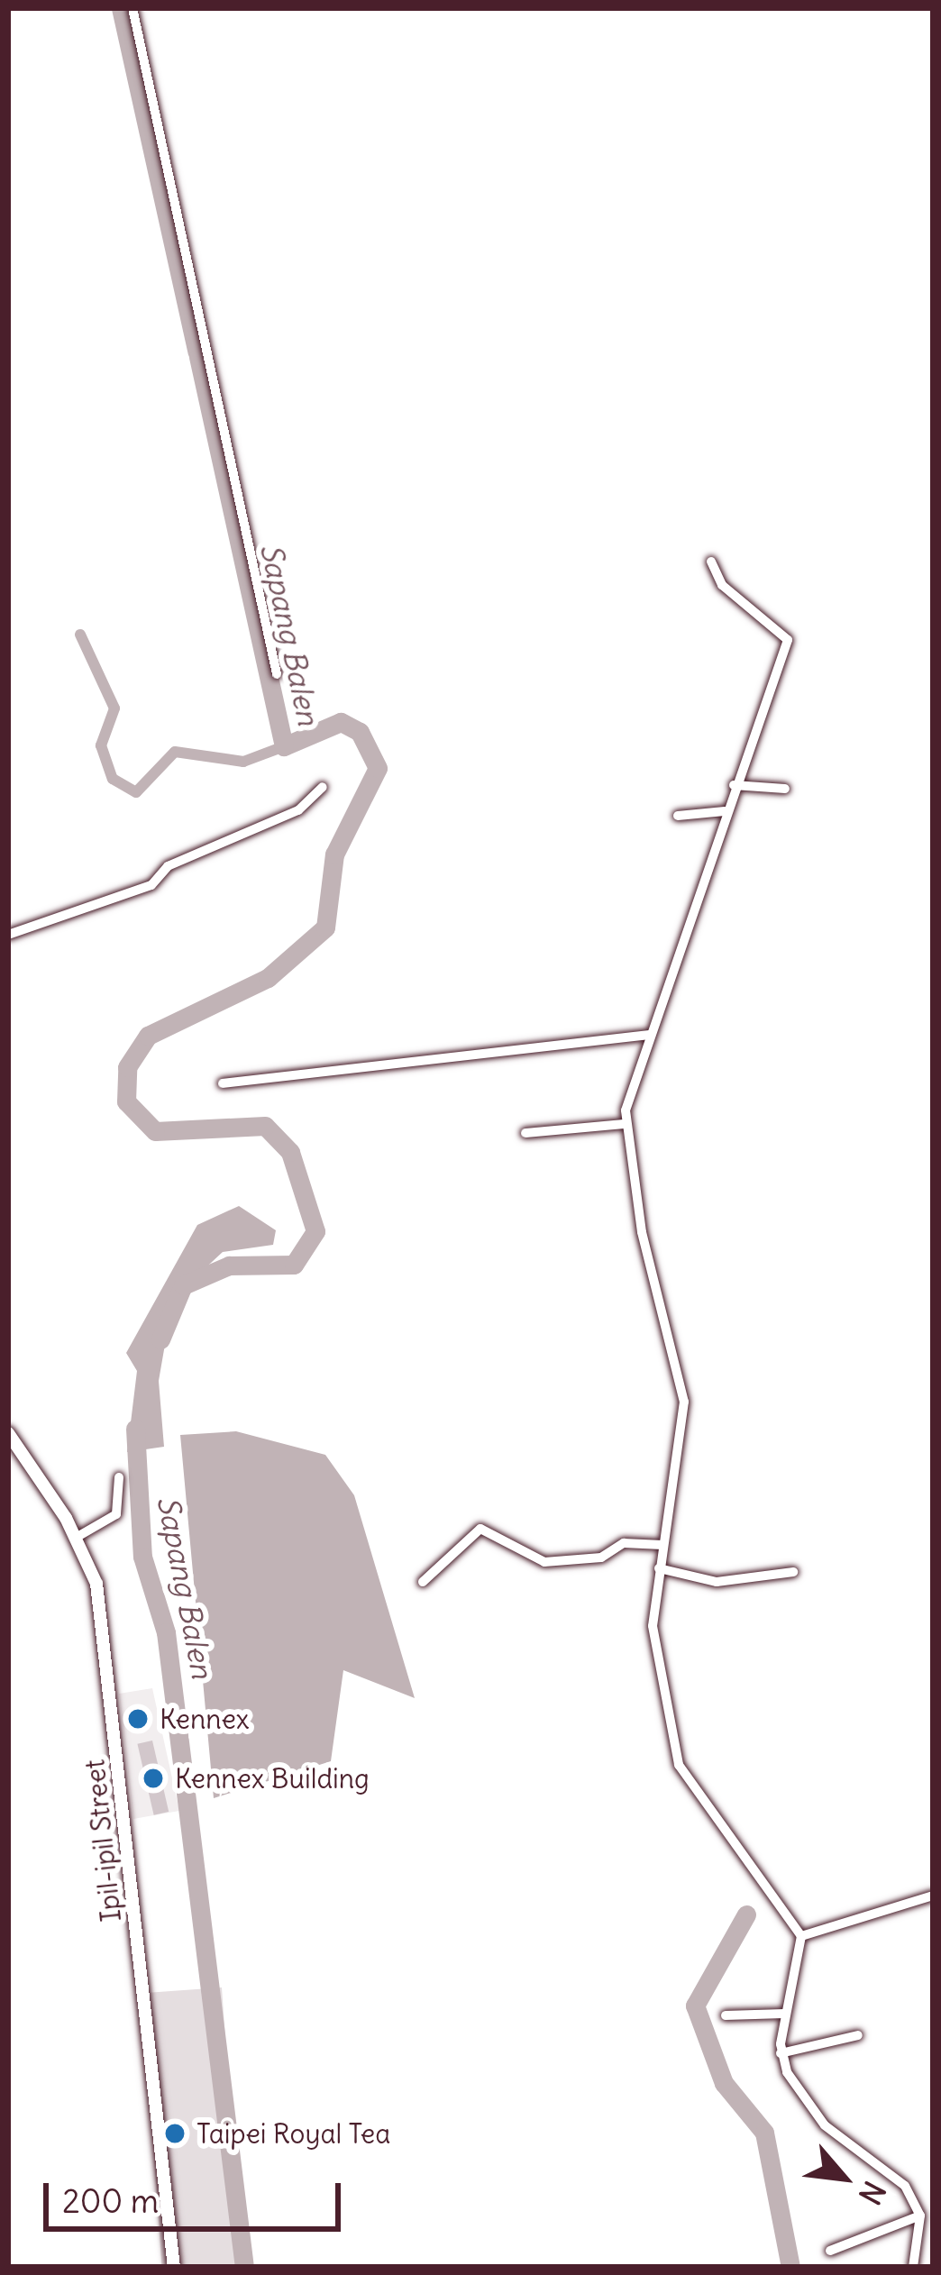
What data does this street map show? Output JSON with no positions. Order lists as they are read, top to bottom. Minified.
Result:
{"streets":{"street":["Ipil-ipil Street"]},"water":["Sapang Balen"],"places":["Kennex","Kennex Building","Taipei Royal Tea"],"scale_bar":"200 m","north":"bottom right"}
